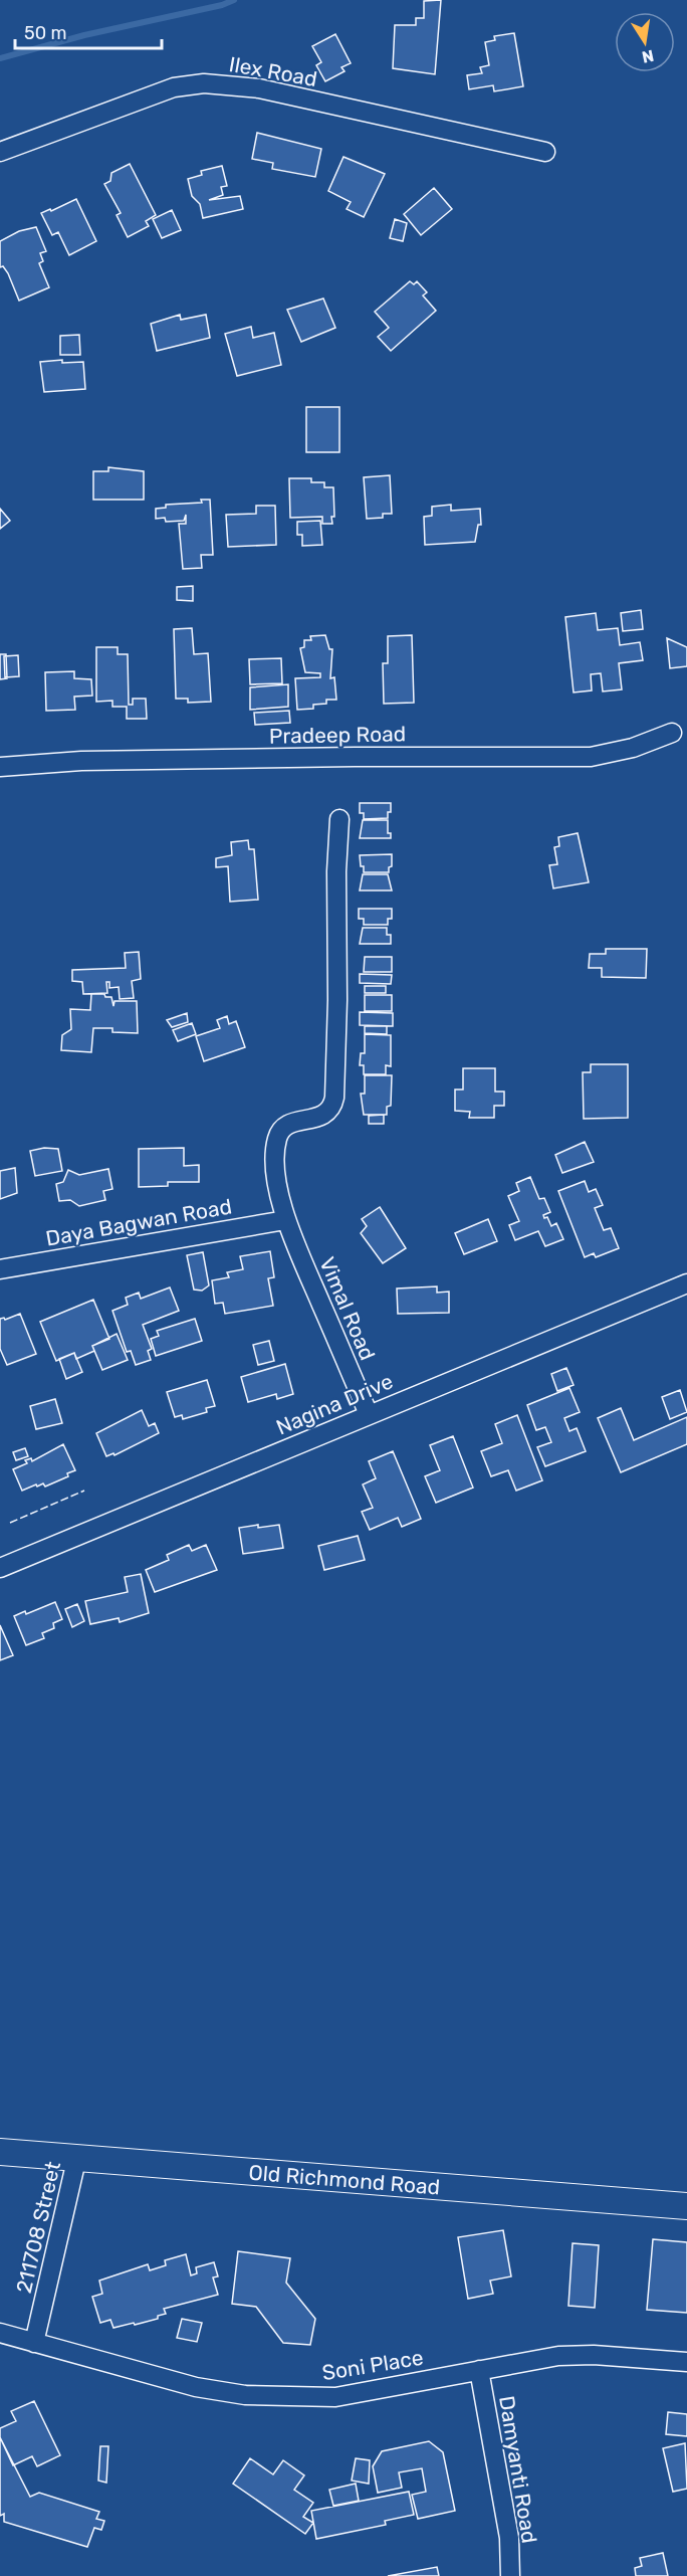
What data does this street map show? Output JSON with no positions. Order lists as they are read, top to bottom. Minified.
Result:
{"streets":{"street":["Ilex Road","Pradeep Road","Daya Bagwan Road","Vimal Road","Nagina Drive","Old Richmond Road","211708 Street","Soni Place","Damyanti Road"]},"crossings":[["Daya Bagwan Road","Vimal Road"],["Vimal Road","Nagina Drive"],["Old Richmond Road","211708 Street"],["211708 Street","Soni Place"],["Soni Place","Damyanti Road"]],"scale_bar":"50 m","north":"bottom"}
